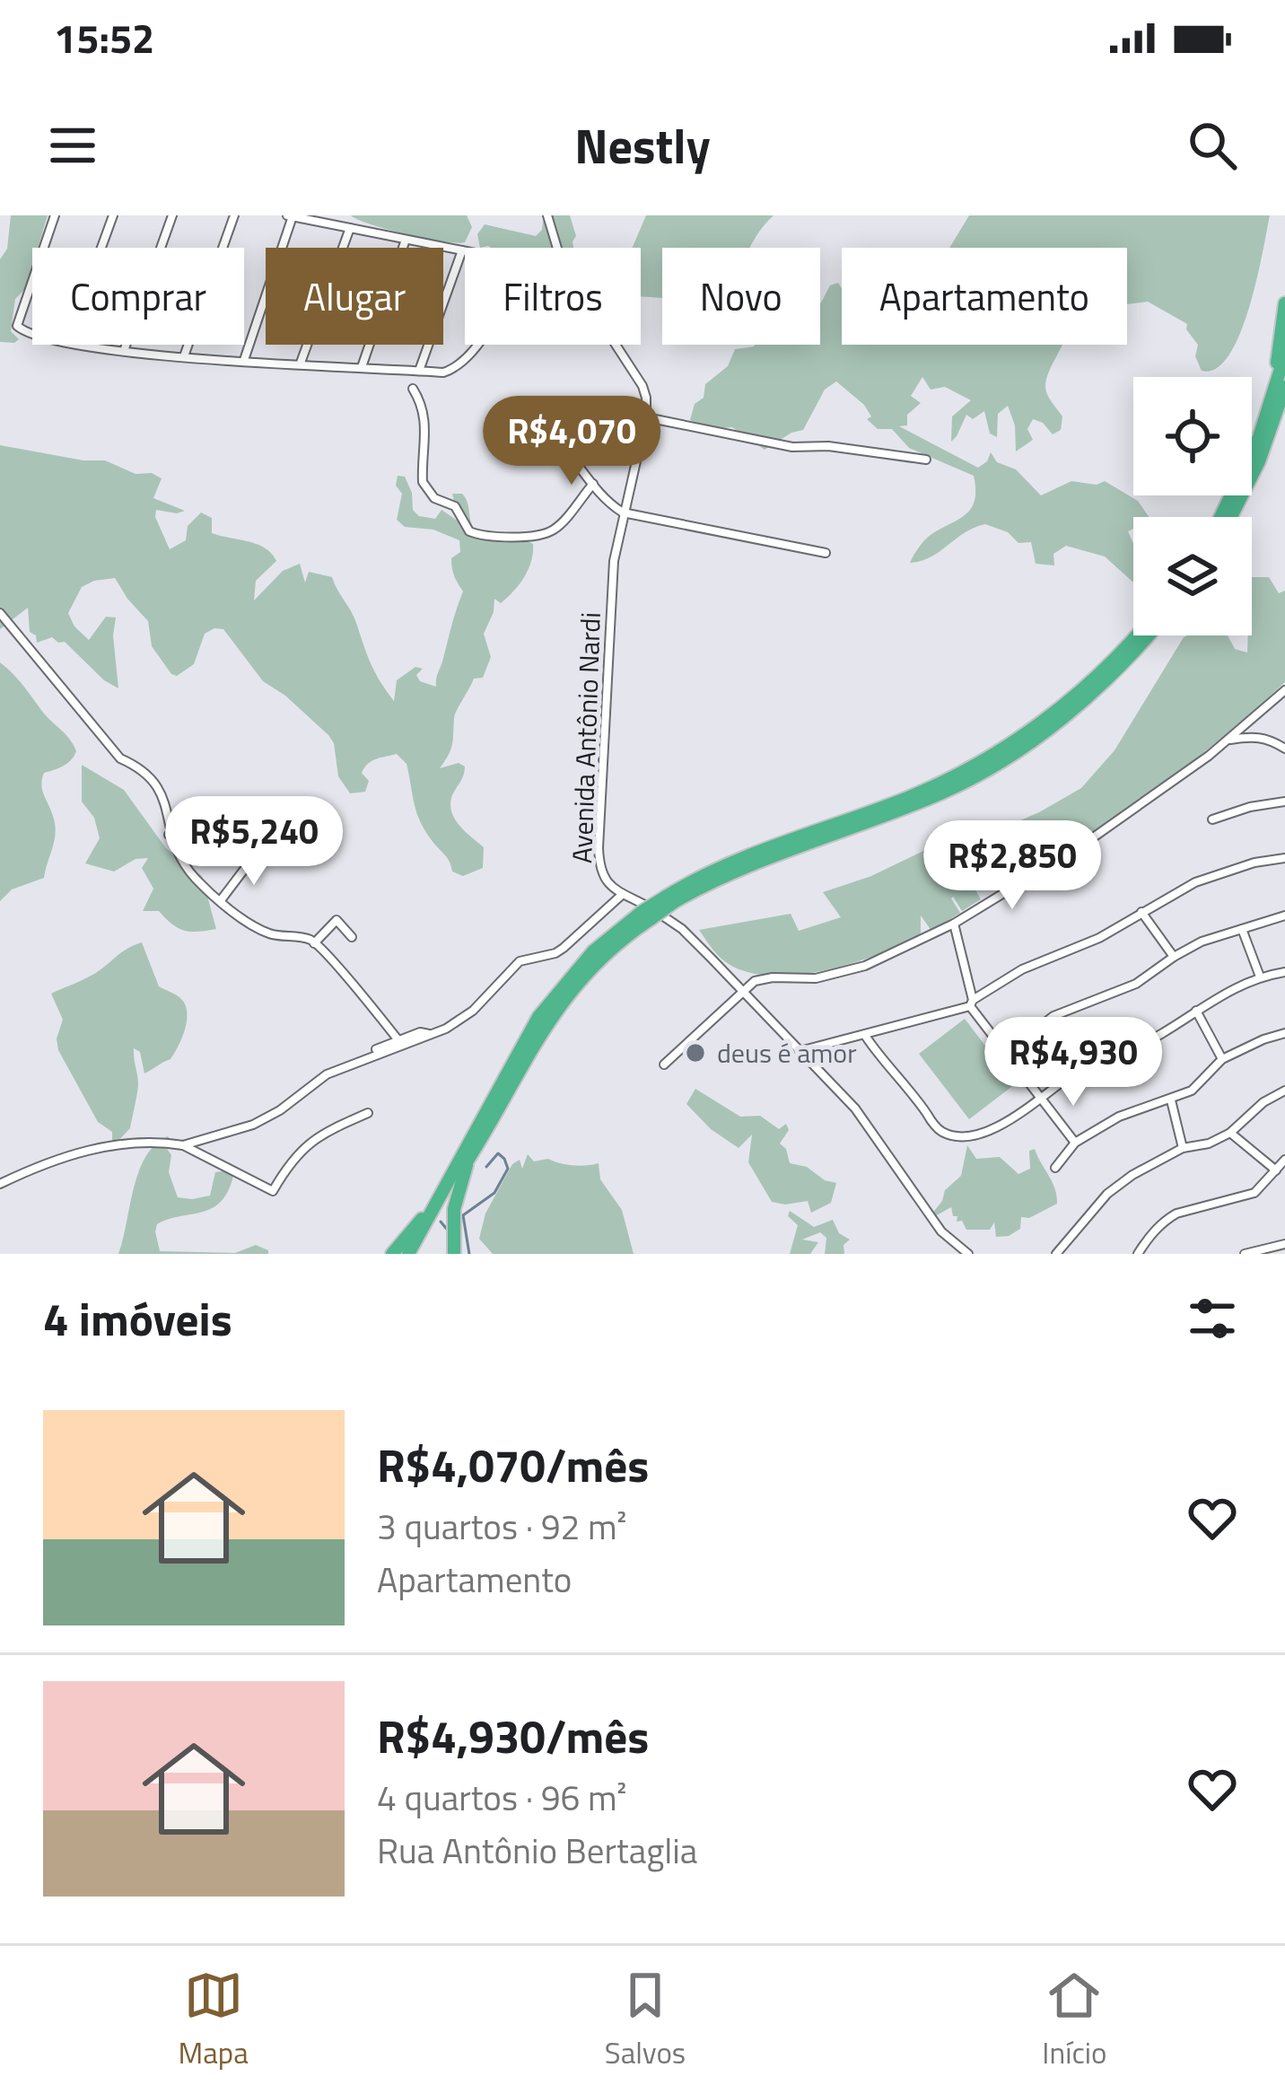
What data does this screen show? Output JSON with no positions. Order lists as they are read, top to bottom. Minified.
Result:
{"streets":{"street":["Avenida Antônio Nardi"]},"places":["deus é amor"],"page":{"status":"15:52","header":"Nestly","chip":["Comprar","Alugar","Filtros","Novo","Apartamento"],"price":["R$4,070","R$5,240","R$2,850","R$4,930"],"heading":"4 imóveis","list":[{"name":"R$4,070/mês","note":"3 quartos · 92 m² · Apartamento"},{"name":"R$4,930/mês","note":"4 quartos · 96 m² · Rua Antônio Bertaglia"}],"tabs":["Mapa","Salvos","Início"]}}
